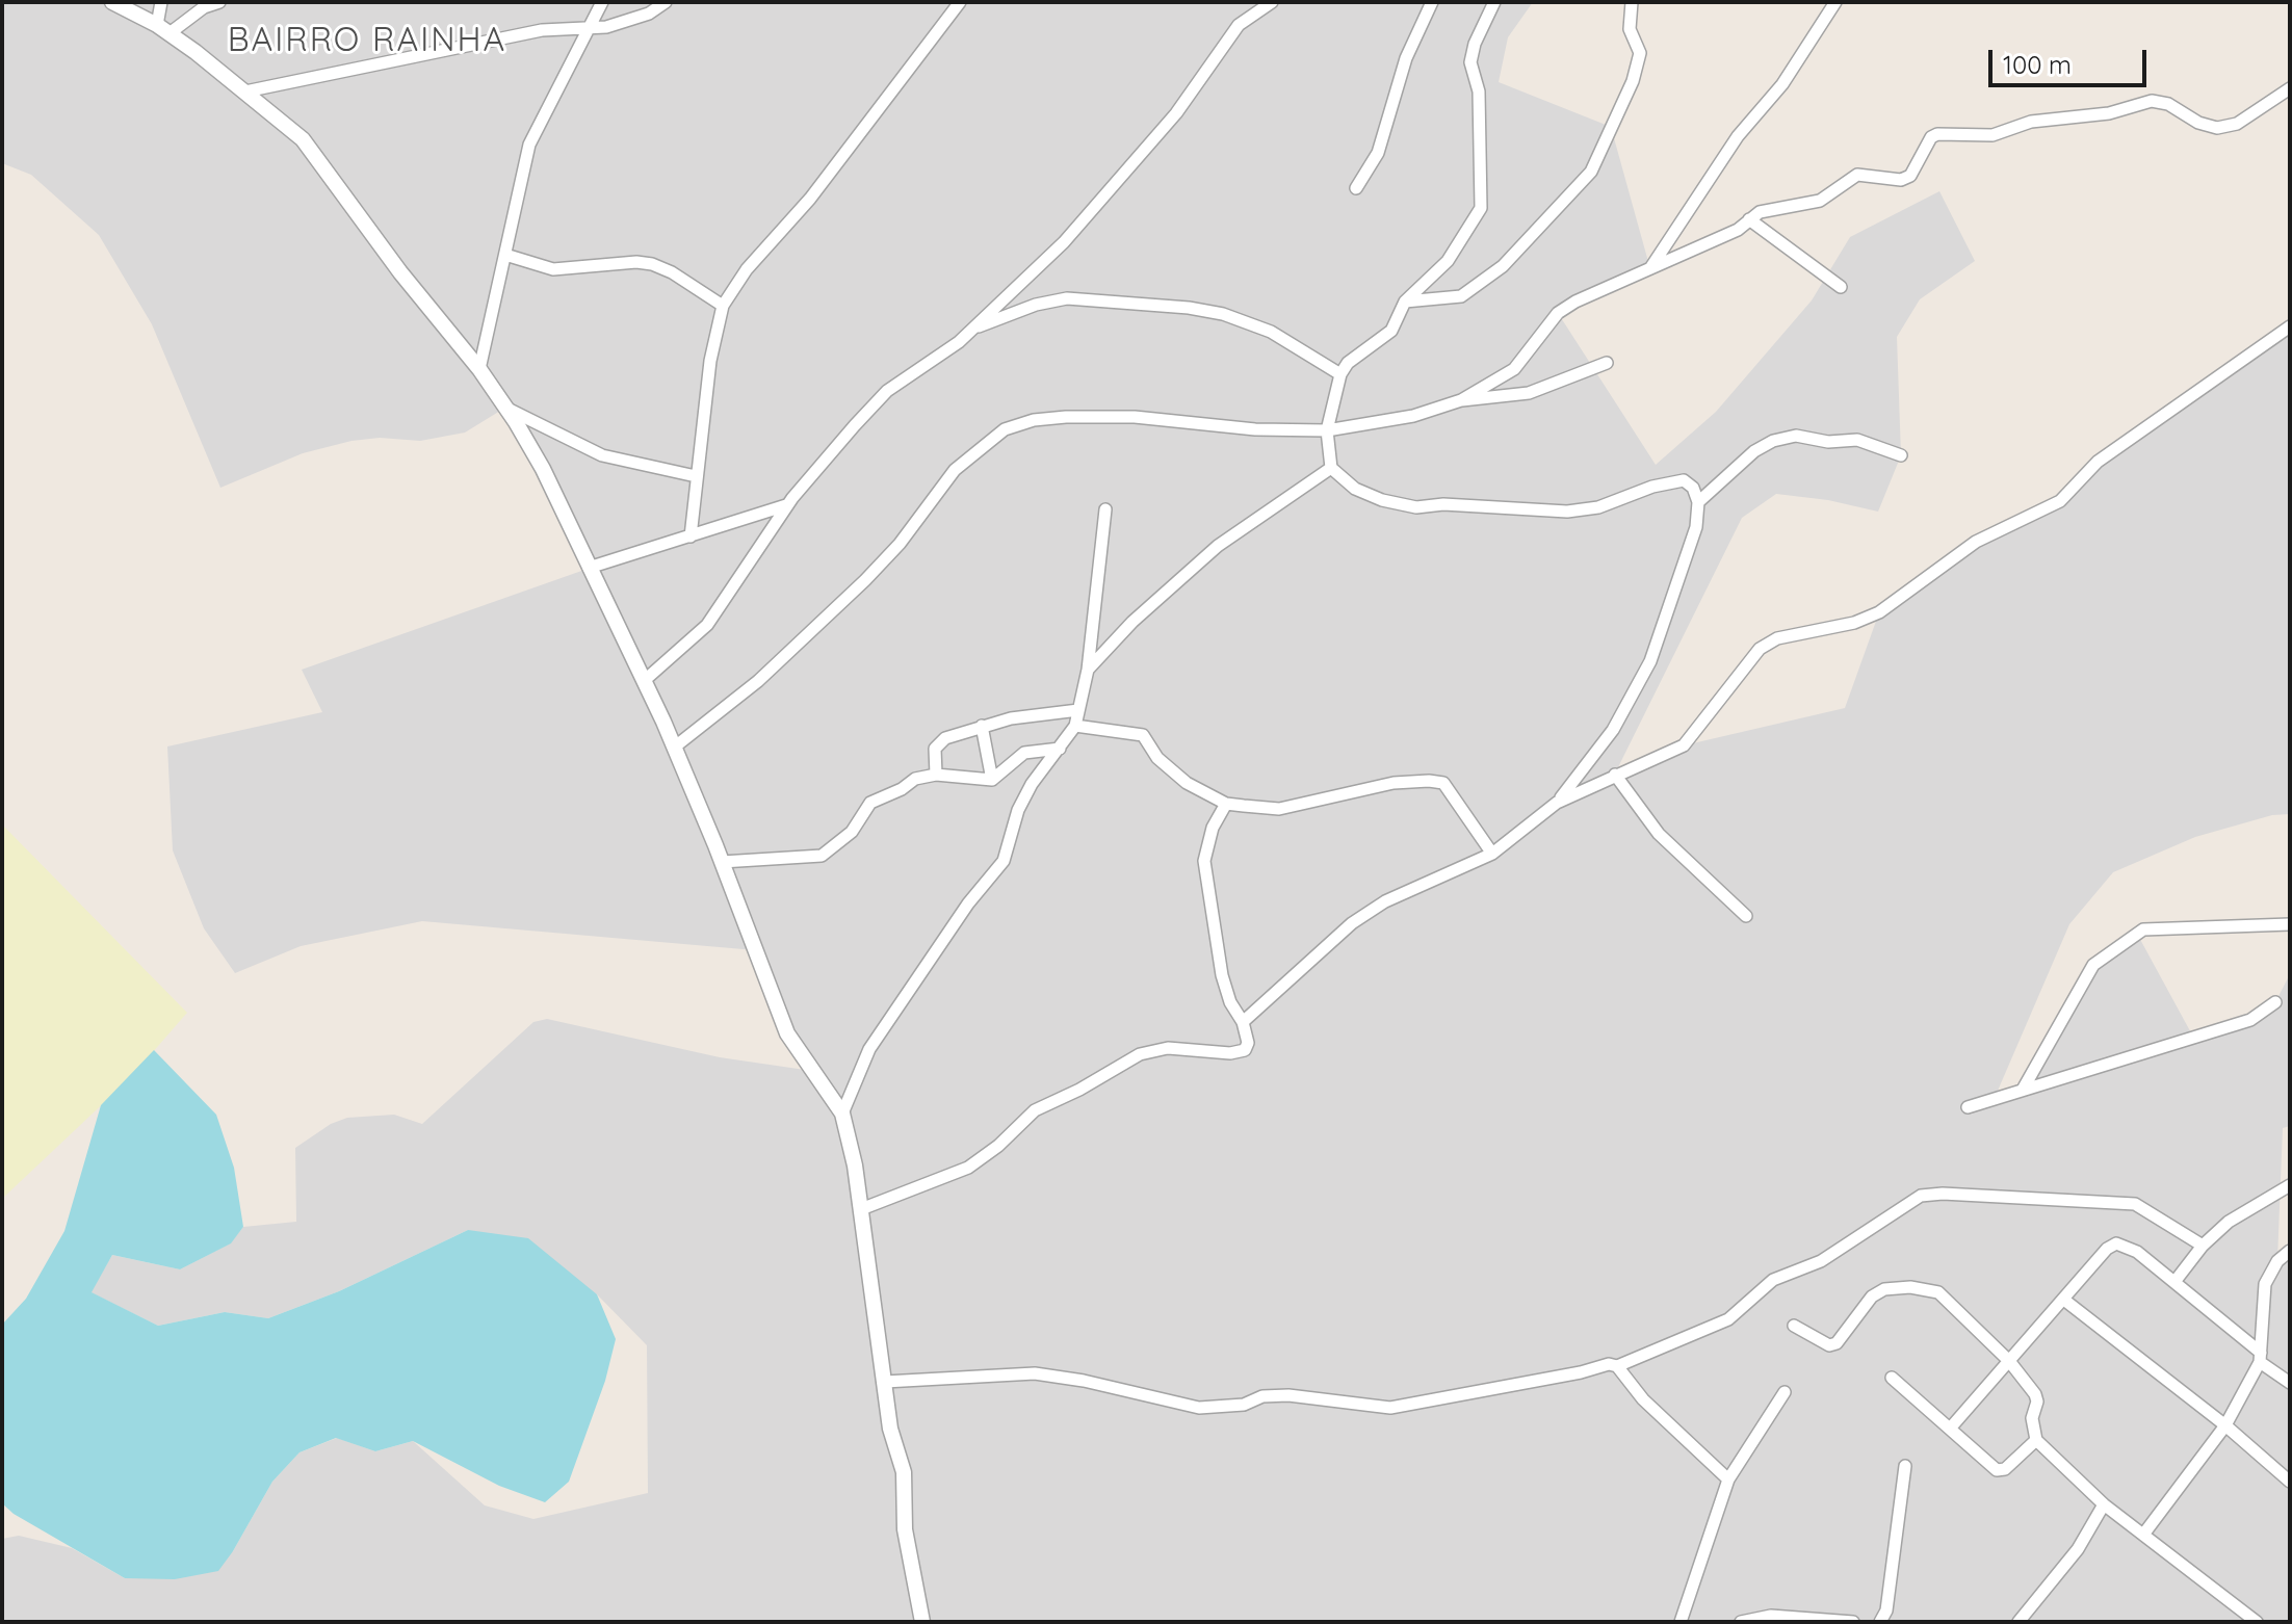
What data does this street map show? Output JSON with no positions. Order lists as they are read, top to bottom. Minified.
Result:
{"districts":["BAIRRO RAINHA"],"scale_bar":"100 m"}
